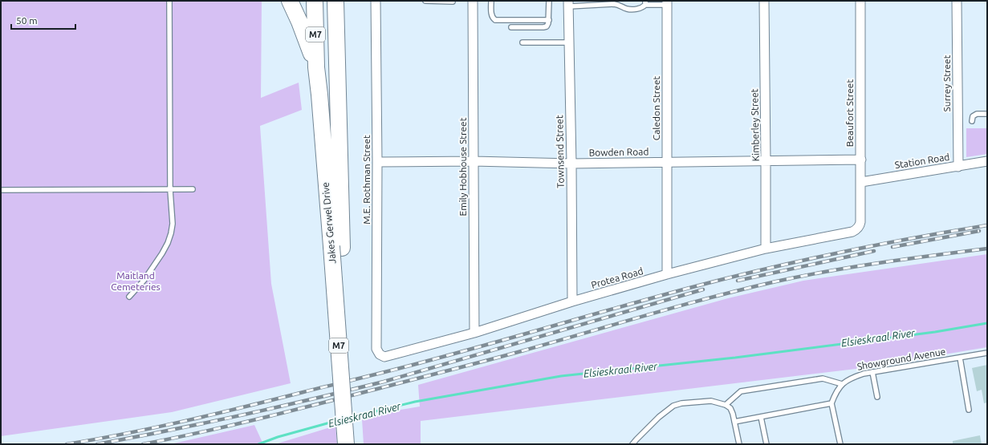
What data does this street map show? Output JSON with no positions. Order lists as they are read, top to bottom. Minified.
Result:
{"streets":{"highway":["M7","Jakes Gerwel Drive"],"street":["Surrey Street","Caledon Street","Beaufort Street","Kimberley Street","Townsend Street","Bowden Road","Station Road","Emily Hobhouse Street","M.E. Rothman Street","Protea Road"],"lane":["Showground Avenue"]},"crossings":[["Surrey Street","Station Road"],["Caledon Street","Bowden Road"],["Caledon Street","Protea Road"],["Beaufort Street","Bowden Road"],["Beaufort Street","Station Road"],["Beaufort Street","Protea Road"],["Kimberley Street","Bowden Road"],["Kimberley Street","Protea Road"],["Townsend Street","Bowden Road"],["Townsend Street","Protea Road"],["Bowden Road","Emily Hobhouse Street"],["Bowden Road","M.E. Rothman Street"],["Emily Hobhouse Street","Protea Road"],["M.E. Rothman Street","Protea Road"]],"water":["Elsieskraal River"],"parks":["Maitland Cemeteries"],"scale_bar":"50 m"}
